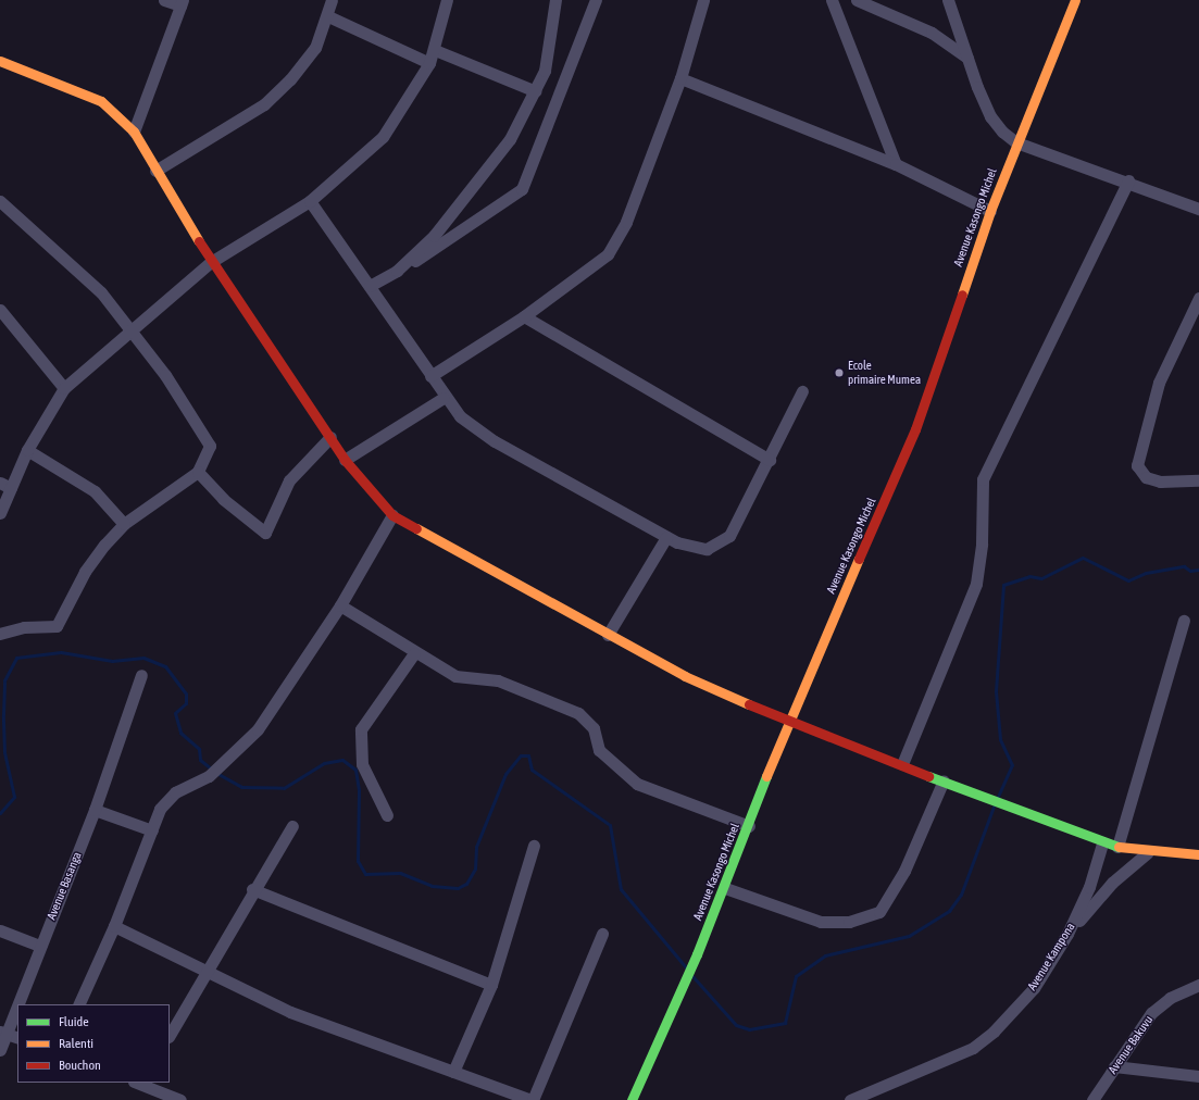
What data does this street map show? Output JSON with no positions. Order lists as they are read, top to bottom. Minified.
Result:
{"streets":{"street":["Avenue Kasongo Michel","Avenue Basanga","Avenue Kampona","Avenue Bakuvu"]},"places":["Ecole primaire Mumea"],"legend":["Fluide","Ralenti","Bouchon"]}
